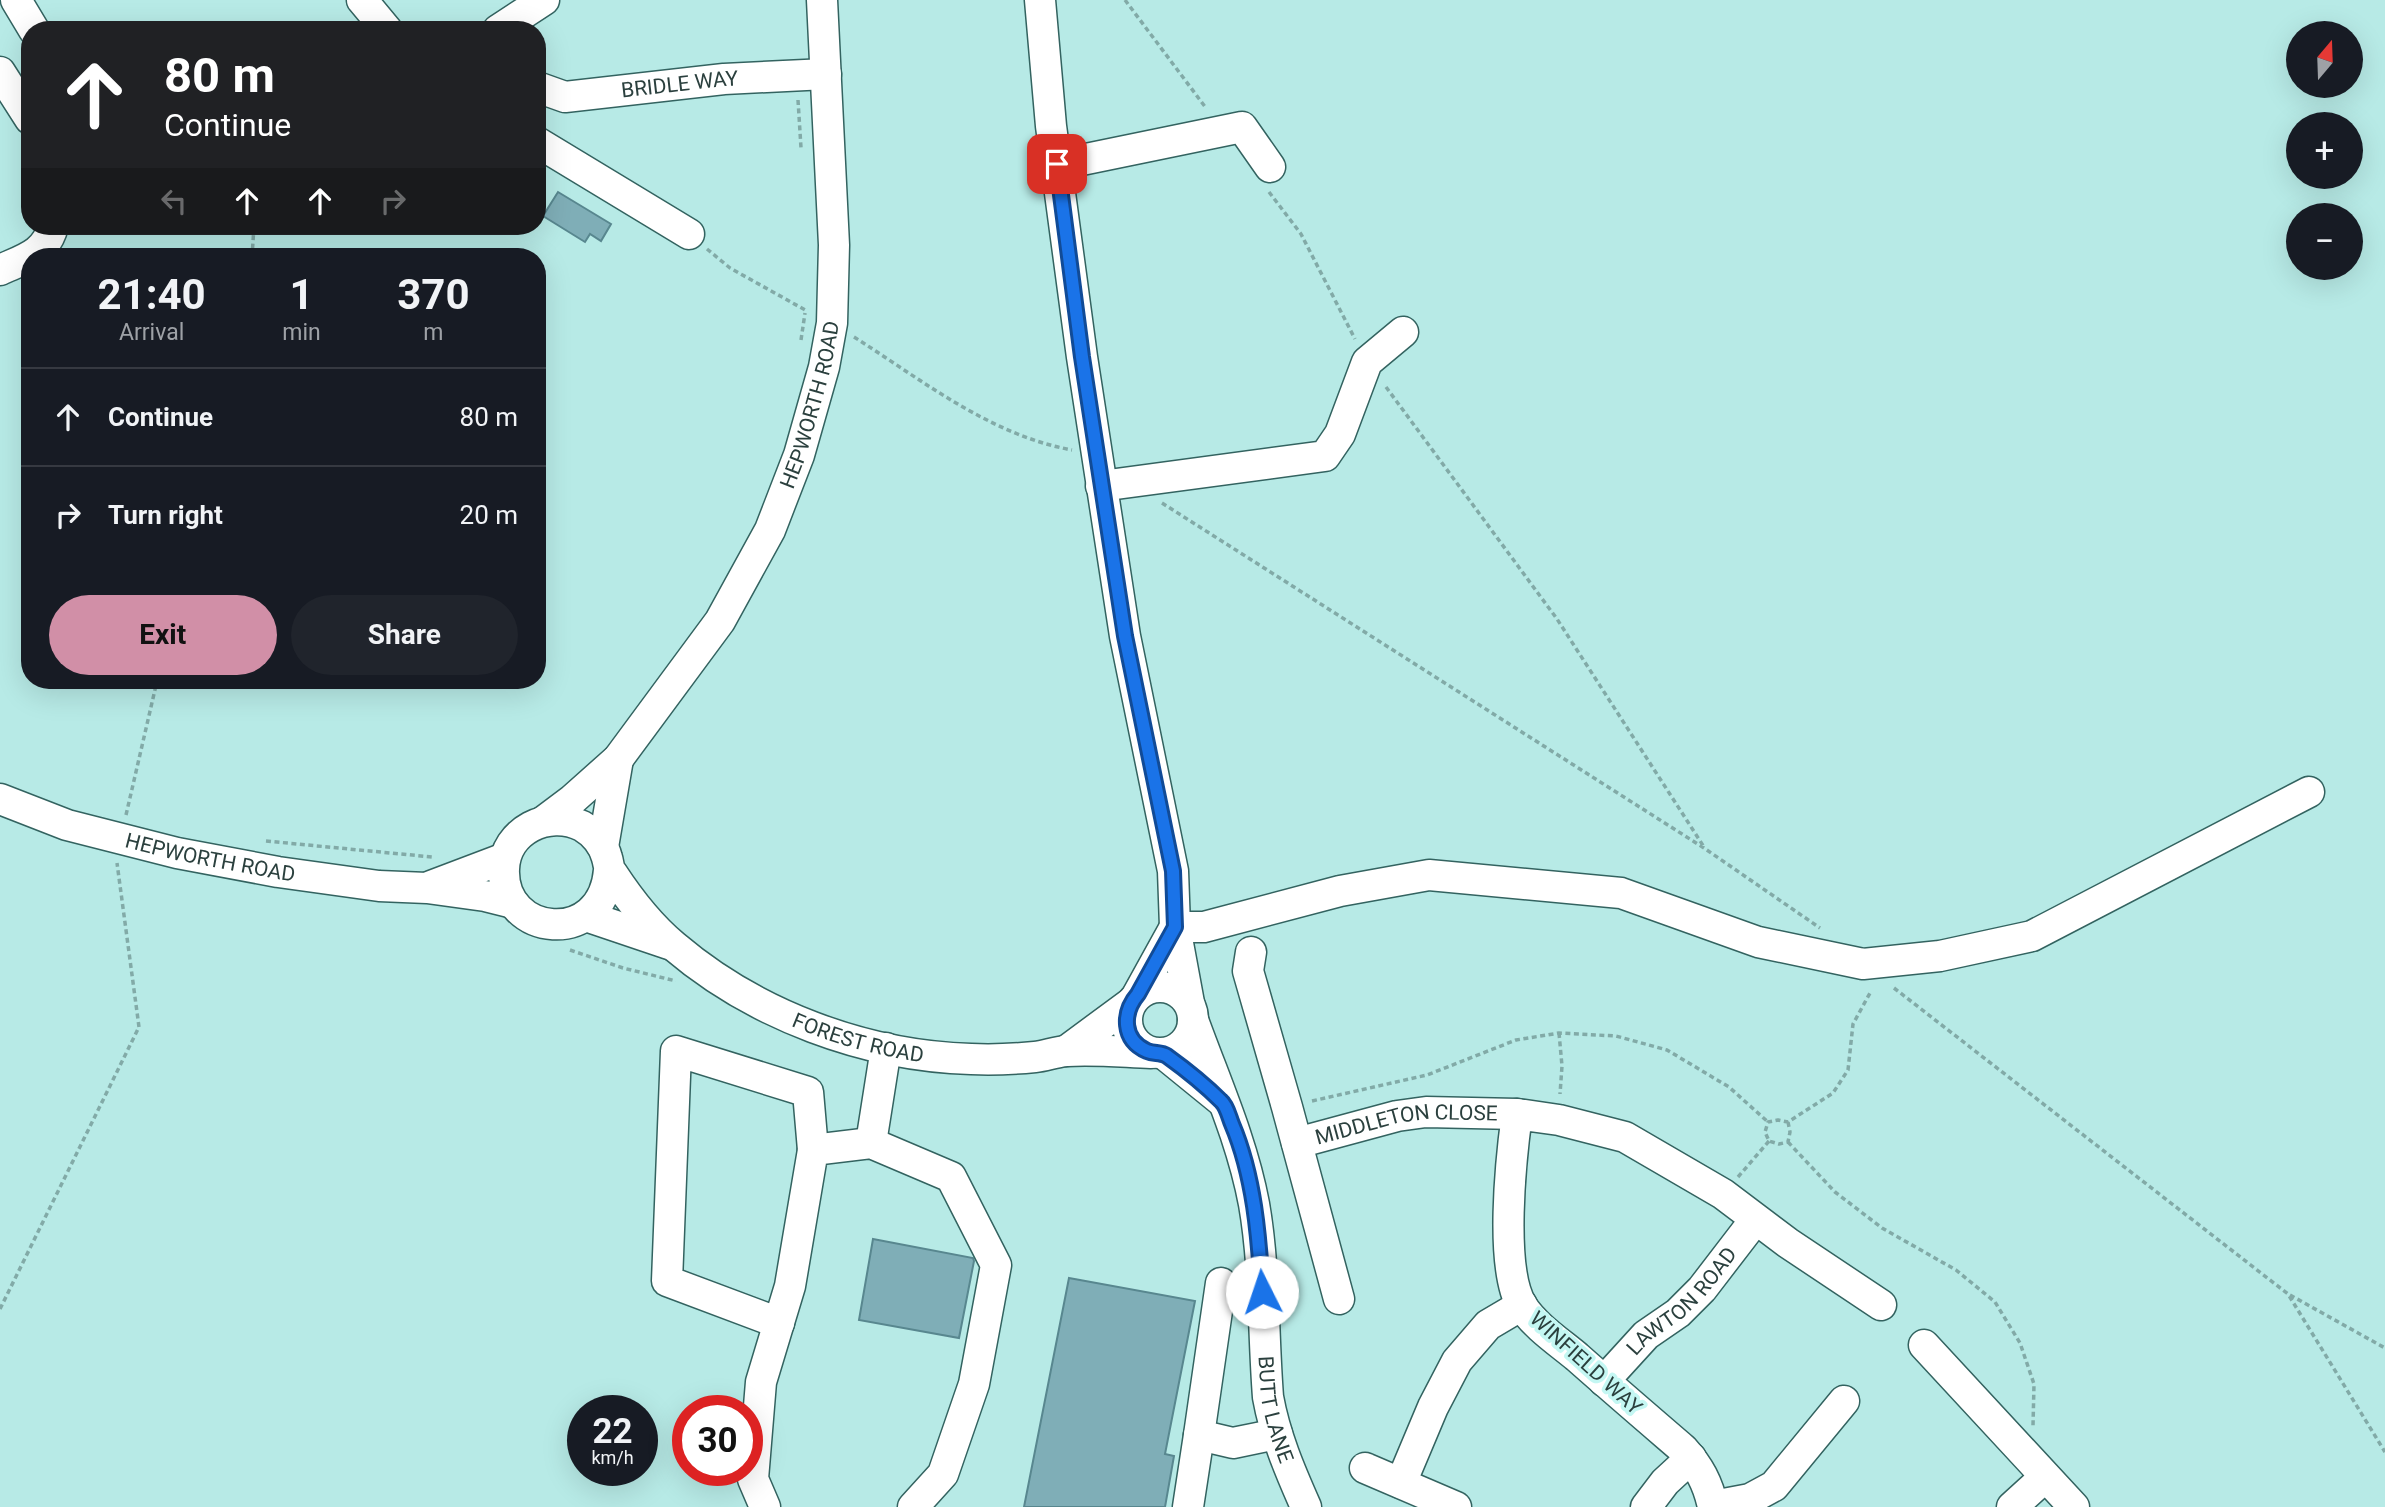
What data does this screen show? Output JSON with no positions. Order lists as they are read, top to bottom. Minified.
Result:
{"streets":{"street":["BRIDLE WAY","HEPWORTH ROAD","FOREST ROAD","MIDDLETON CLOSE","LAWTON ROAD","WINFIELD WAY","BUTT LANE"]},"crossings":[["BRIDLE WAY","HEPWORTH ROAD"],["HEPWORTH ROAD","FOREST ROAD"],["FOREST ROAD","BUTT LANE"],["MIDDLETON CLOSE","WINFIELD WAY"],["LAWTON ROAD","WINFIELD WAY"]],"north":"top","page":{"map_buttons":["+","−"],"turn":["80 m","Continue"],"eta":["21:40","Arrival","1","min","370","m"],"list":[{"name":"Continue","value":"80 m"},{"name":"Turn right","value":"20 m"}],"buttons":["Exit","Share"],"speed":"22 km/h","limit":"30"}}
